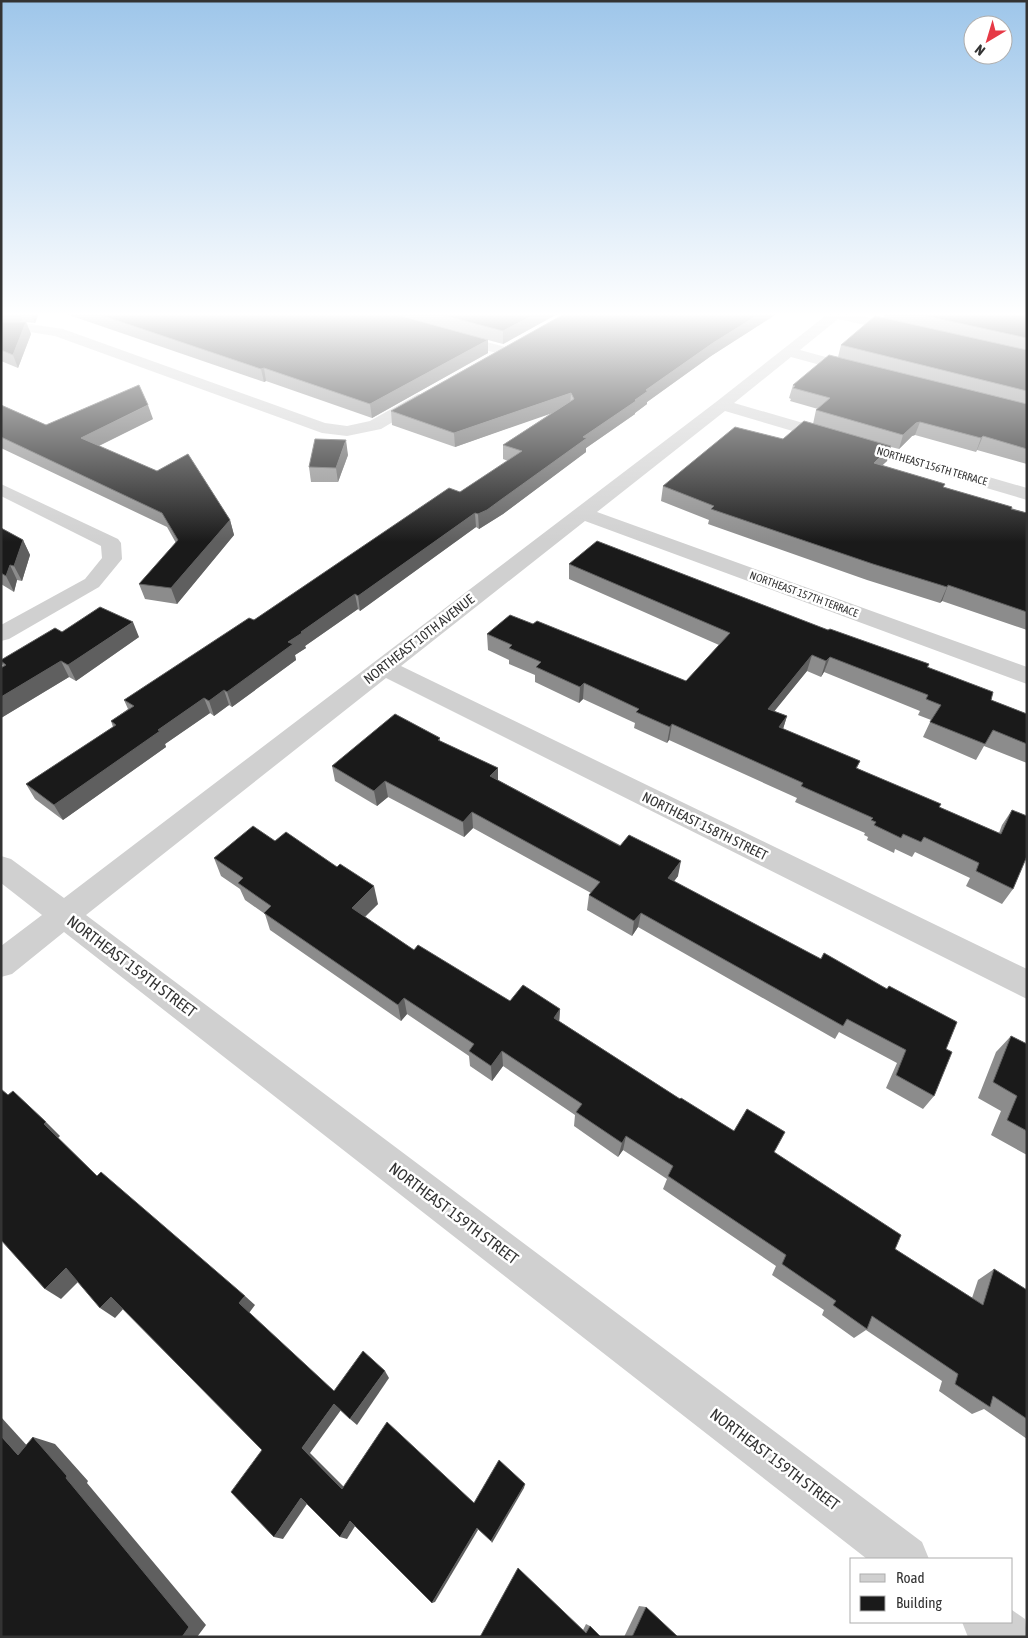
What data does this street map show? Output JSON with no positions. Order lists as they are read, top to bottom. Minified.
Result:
{"streets":{"street":["NORTHEAST 156TH TERRACE","NORTHEAST 157TH TERRACE","NORTHEAST 10TH AVENUE","NORTHEAST 158TH STREET","NORTHEAST 159TH STREET"]},"crossings":[["NORTHEAST 156TH TERRACE","NORTHEAST 10TH AVENUE"],["NORTHEAST 157TH TERRACE","NORTHEAST 10TH AVENUE"],["NORTHEAST 10TH AVENUE","NORTHEAST 158TH STREET"],["NORTHEAST 10TH AVENUE","NORTHEAST 159TH STREET"]],"legend":["Road","Building"],"north":"bottom left"}
